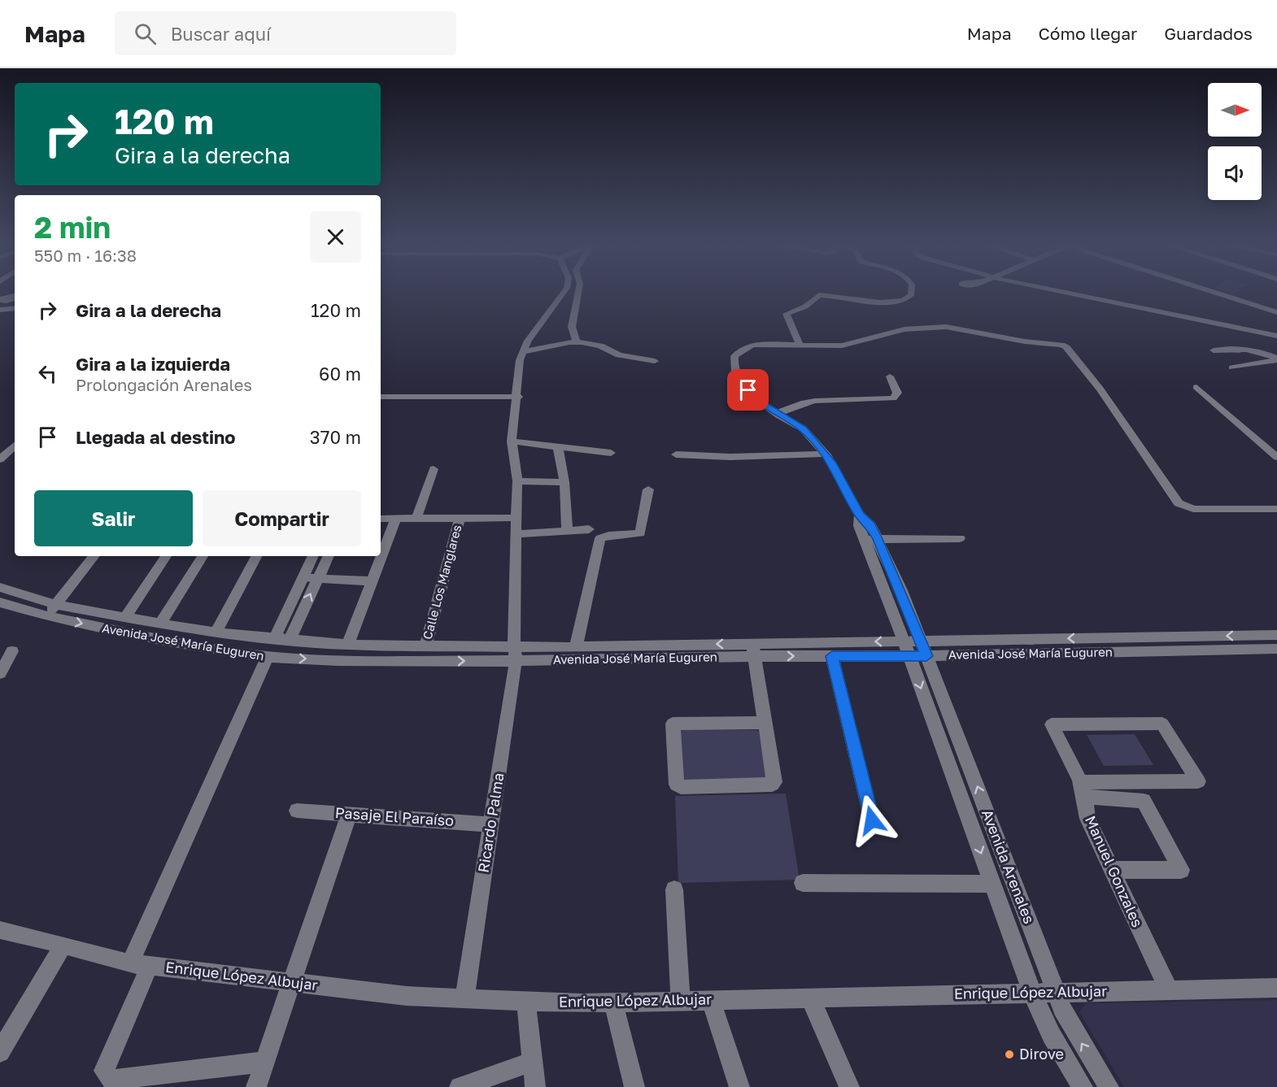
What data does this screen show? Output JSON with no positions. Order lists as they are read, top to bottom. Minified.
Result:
{"streets":{"street":["Calle Los Manglares","Avenida José María Euguren","Pasaje El Paraíso","Ricardo Palma","Avenida Arenales","Manuel Gonzales","Enrique López Albujar"]},"crossings":[["Calle Los Manglares","Avenida José María Euguren"],["Avenida José María Euguren","Ricardo Palma"],["Avenida José María Euguren","Avenida Arenales"],["Pasaje El Paraíso","Ricardo Palma"],["Ricardo Palma","Enrique López Albujar"],["Avenida Arenales","Enrique López Albujar"],["Manuel Gonzales","Enrique López Albujar"]],"places":["Dirove"],"north":"right","page":{"header":"Mapa","search":"Buscar aquí","nav":["Mapa","Cómo llegar","Guardados"],"turn":["120 m","Gira a la derecha"],"heading":["2 min","550 m · 16:38"],"list":[{"name":"Gira a la derecha","value":"120 m"},{"name":"Gira a la izquierda","note":"Prolongación Arenales","value":"60 m"},{"name":"Llegada al destino","value":"370 m"}],"buttons":["Salir","Compartir"]}}
